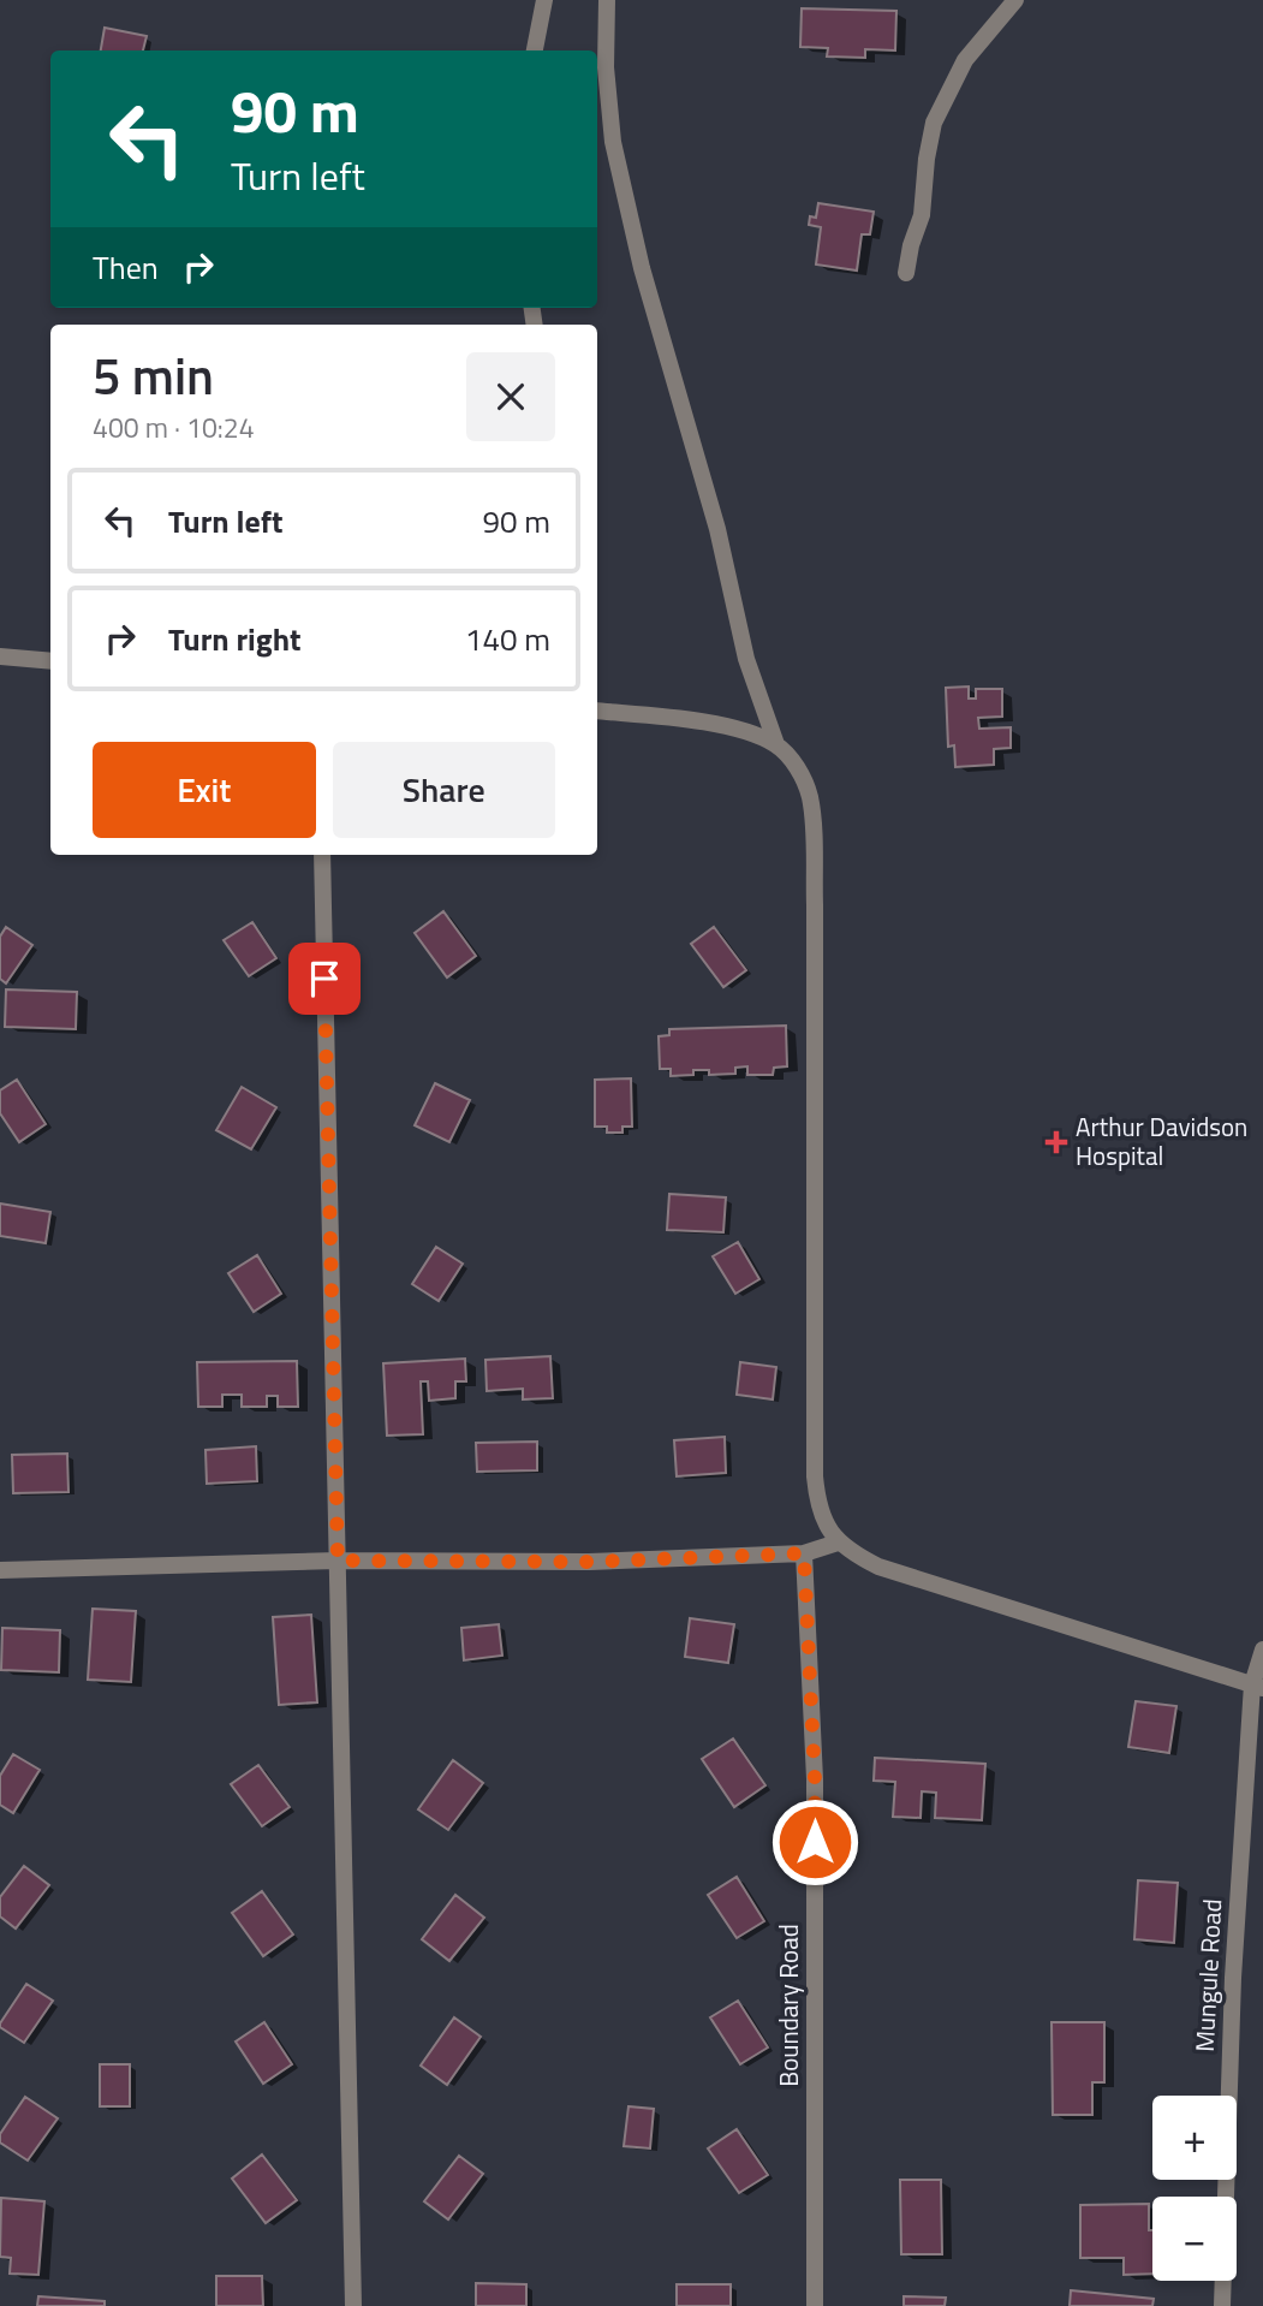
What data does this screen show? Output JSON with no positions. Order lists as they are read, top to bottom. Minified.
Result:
{"streets":{"street":["Mungule Road","Boundary Road"]},"places":{"health":["Arthur Davidson Hospital"]},"page":{"turn":["90 m","Turn left"],"then":"Then","heading":["5 min","400 m · 10:24"],"list":[{"name":"Turn left","value":"90 m"},{"name":"Turn right","value":"140 m"}],"buttons":["Exit","Share"],"map_buttons":["+","−"]}}
